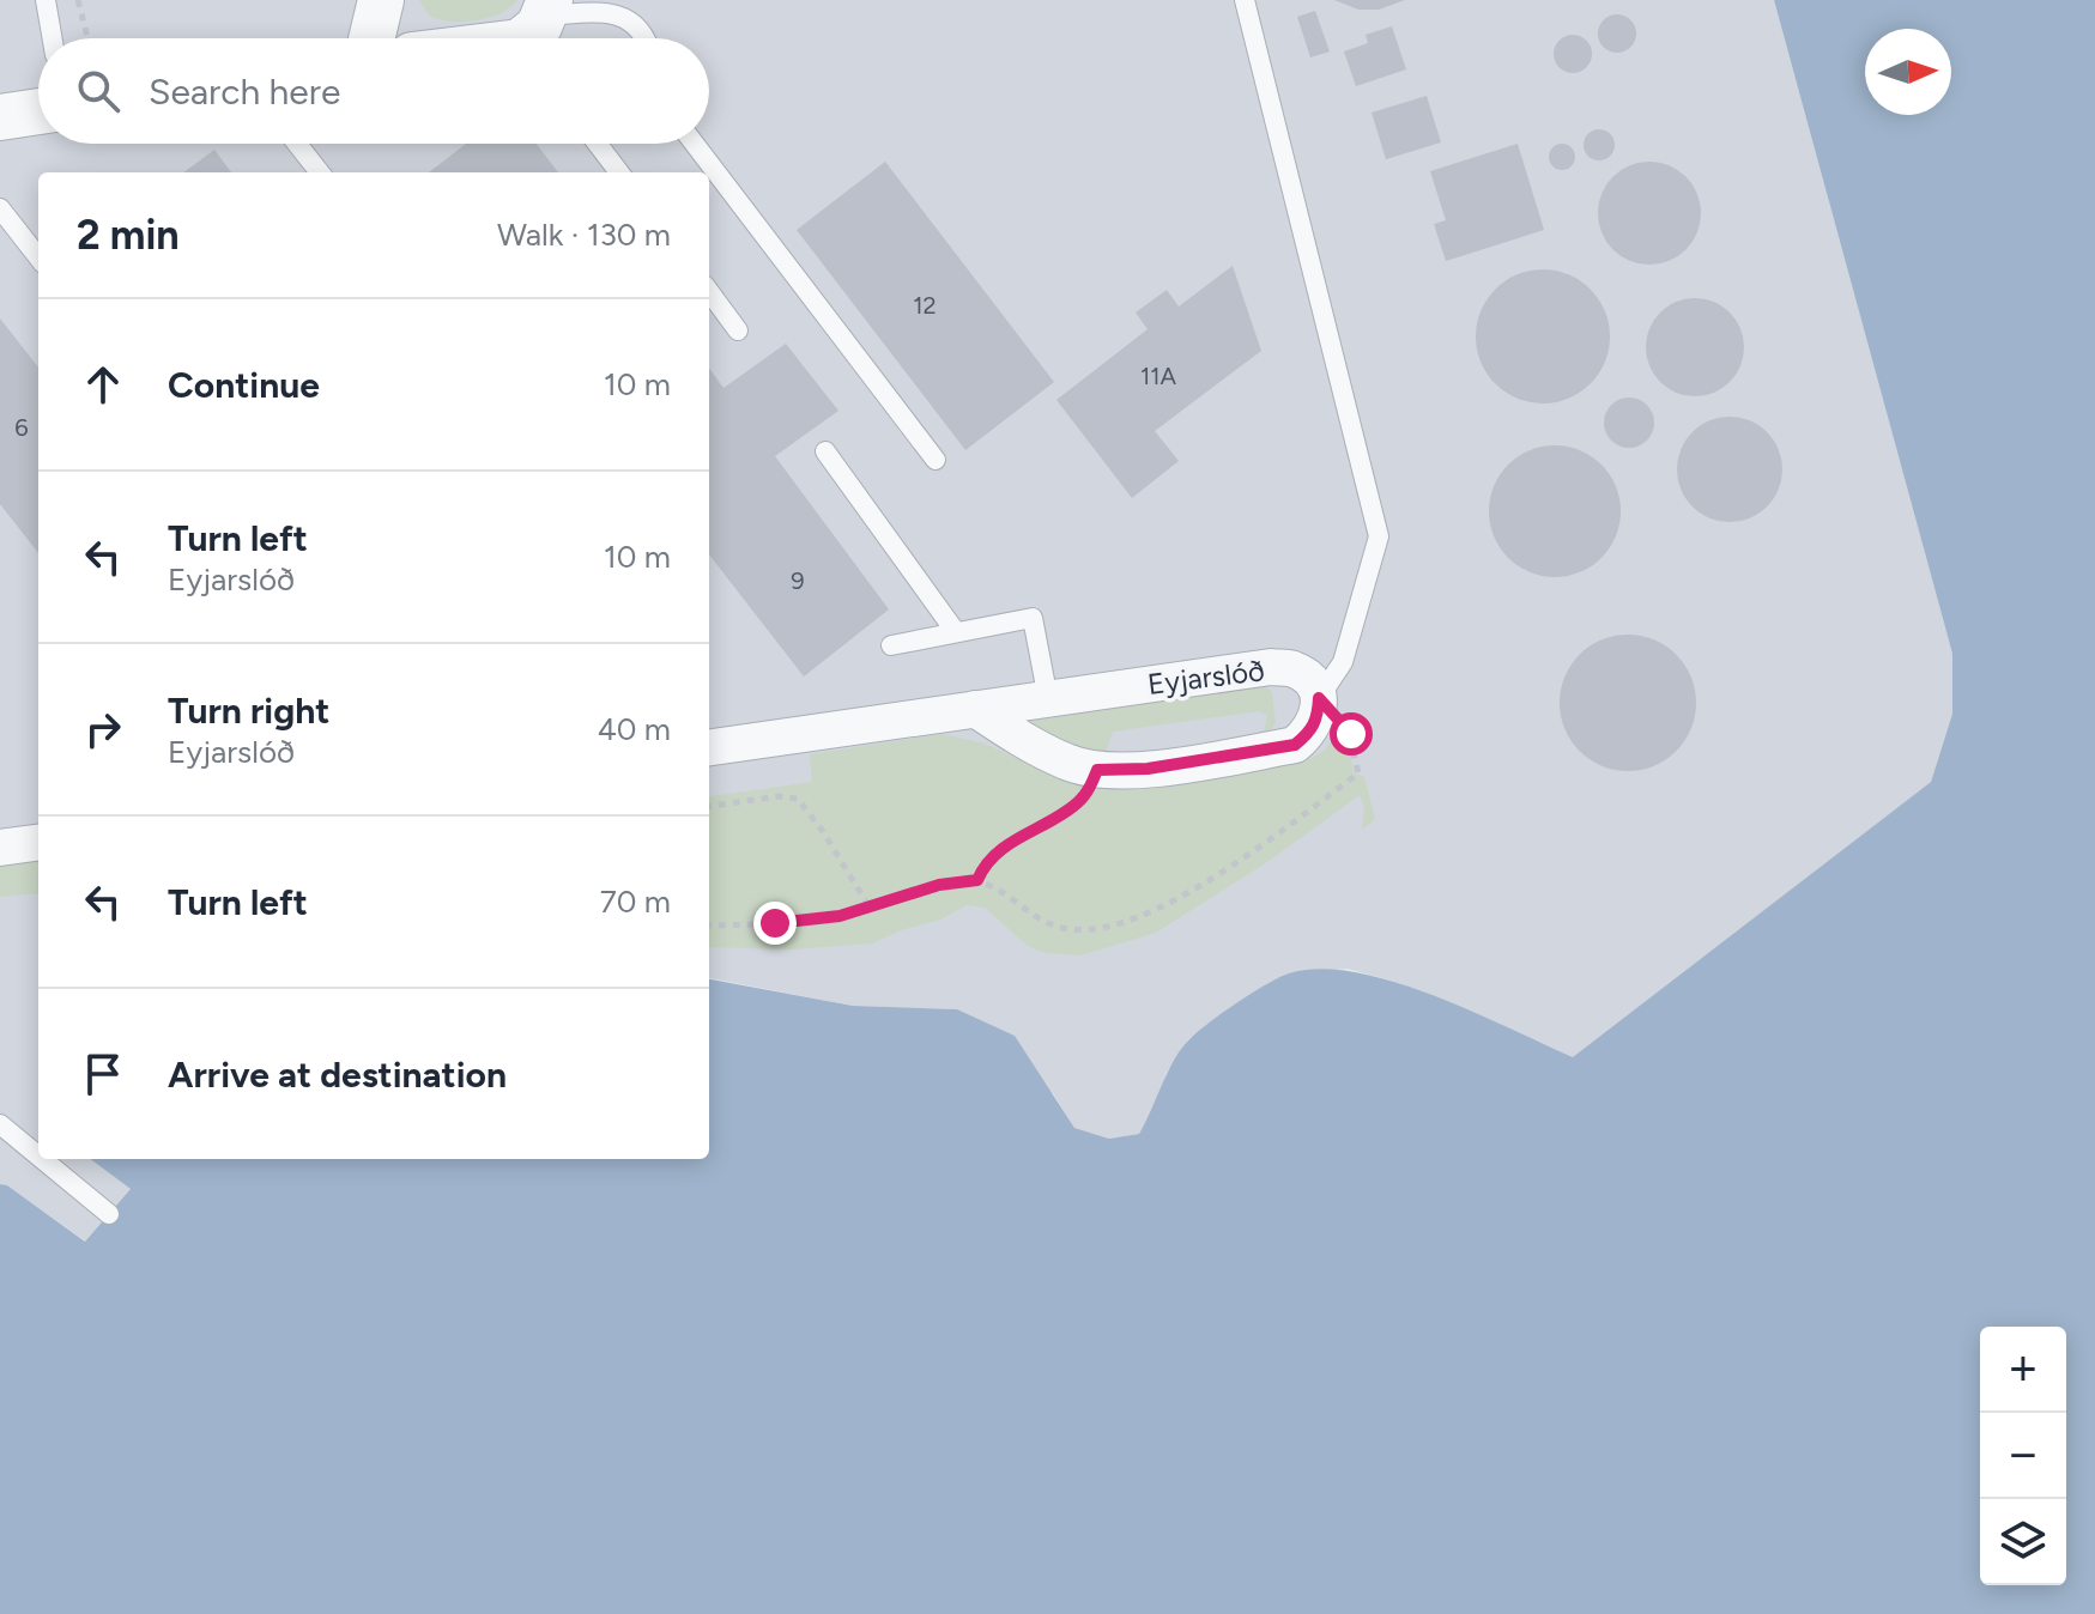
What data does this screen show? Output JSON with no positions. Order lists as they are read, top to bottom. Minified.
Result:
{"streets":{"street":["Eyjarslóð"]},"house_numbers":["12","11A","6","9"],"north":"right","page":{"search":"Search here","heading":["2 min","Walk · 130 m"],"list":[["Continue","10 m"],["Turn left","Eyjarslóð","10 m"],["Turn right","Eyjarslóð","40 m"],["Turn left","70 m"],"Arrive at destination"],"map_buttons":["+","−"]}}
